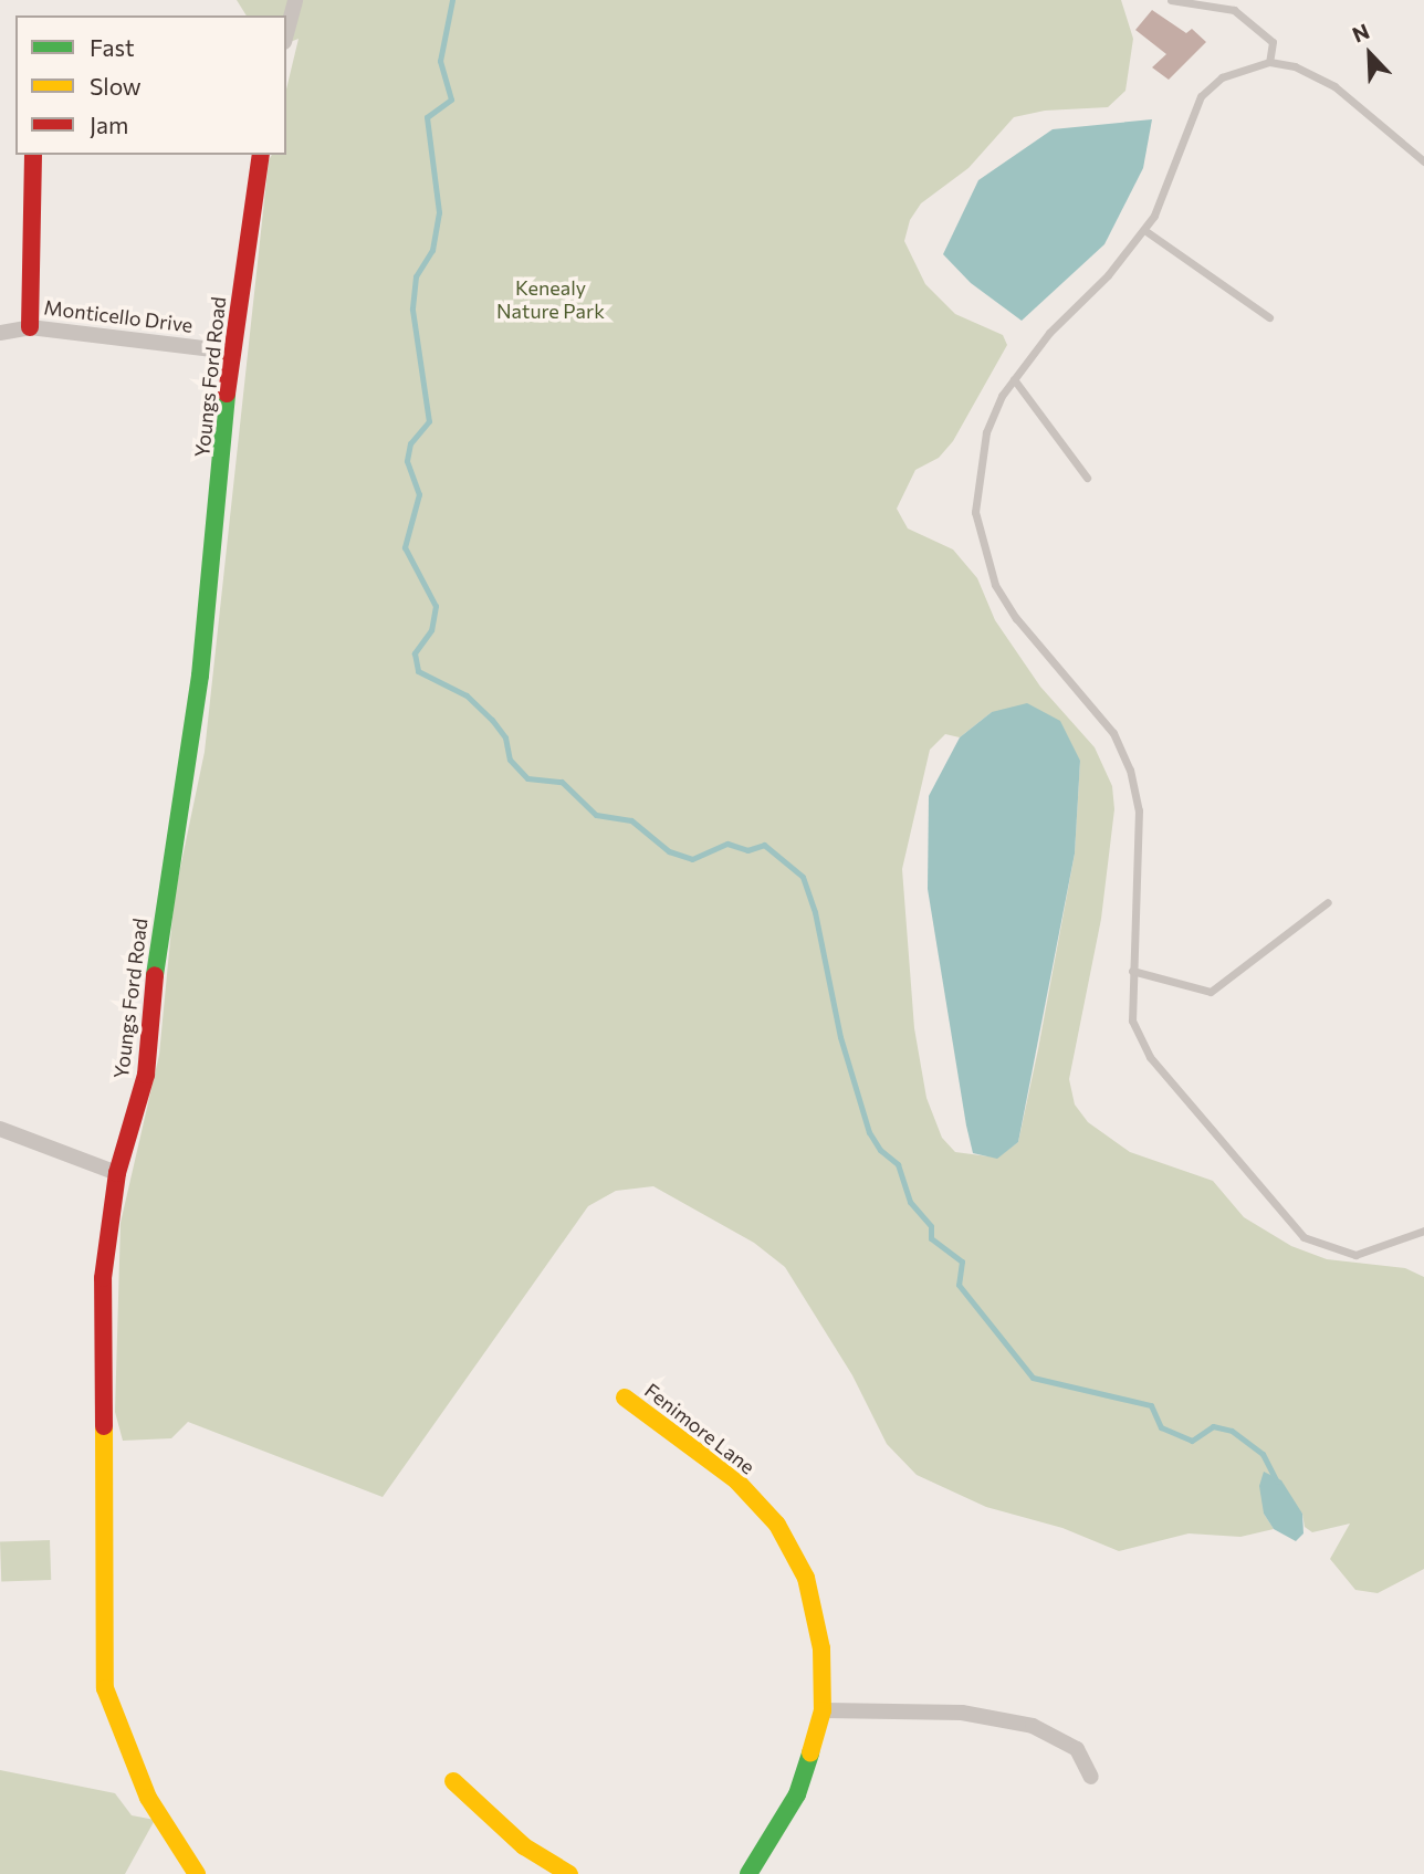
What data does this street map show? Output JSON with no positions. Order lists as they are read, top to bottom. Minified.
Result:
{"streets":{"street":["Monticello Drive","Youngs Ford Road","Fenimore Lane"]},"crossings":[["Monticello Drive","Youngs Ford Road"]],"parks":["Kenealy Nature Park"],"legend":["Fast","Slow","Jam"],"north":"top left"}
